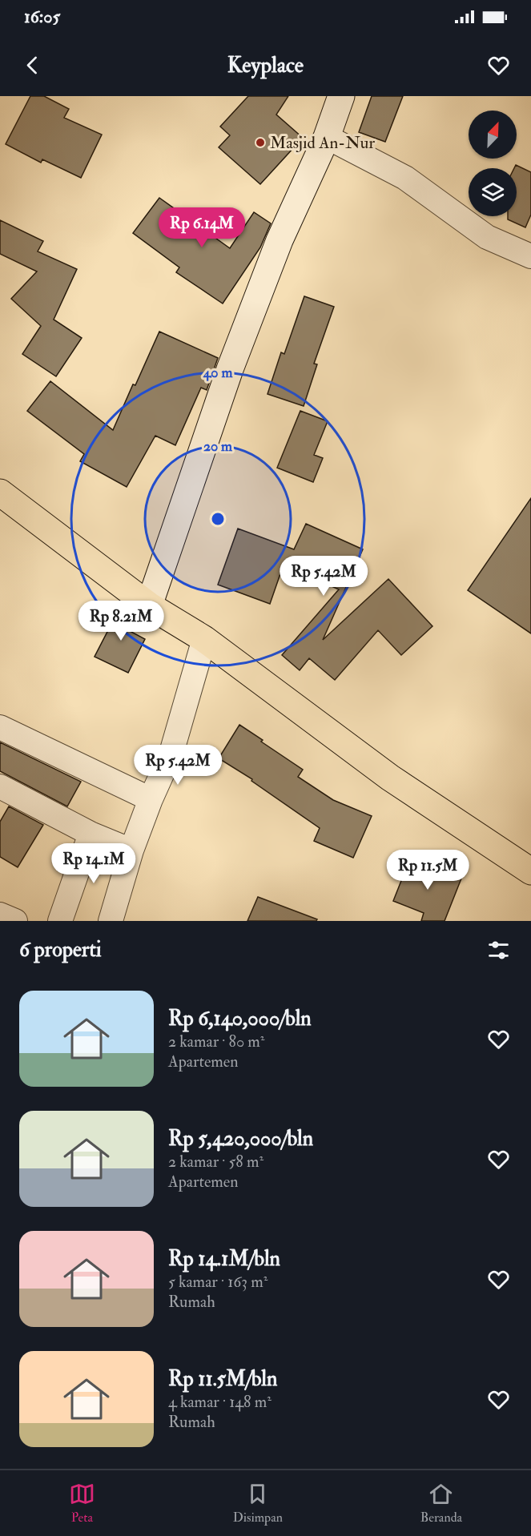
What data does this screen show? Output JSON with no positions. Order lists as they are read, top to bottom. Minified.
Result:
{"places":["Masjid An-Nur"],"north":"top right","page":{"status":"16:05","header":"Keyplace","price":["Rp 6.14M","Rp 5.42M","Rp 8.21M","Rp 5.42M","Rp 14.1M","Rp 11.5M"],"heading":"6 properti","list":[{"name":"Rp 6,140,000/bln","note":"2 kamar · 80 m² · Apartemen"},{"name":"Rp 5,420,000/bln","note":"2 kamar · 58 m² · Apartemen"},{"name":"Rp 14.1M/bln","note":"5 kamar · 163 m² · Rumah"},{"name":"Rp 11.5M/bln","note":"4 kamar · 148 m² · Rumah"}],"tabs":["Peta","Disimpan","Beranda"]},"rings":["40 m","20 m"]}
